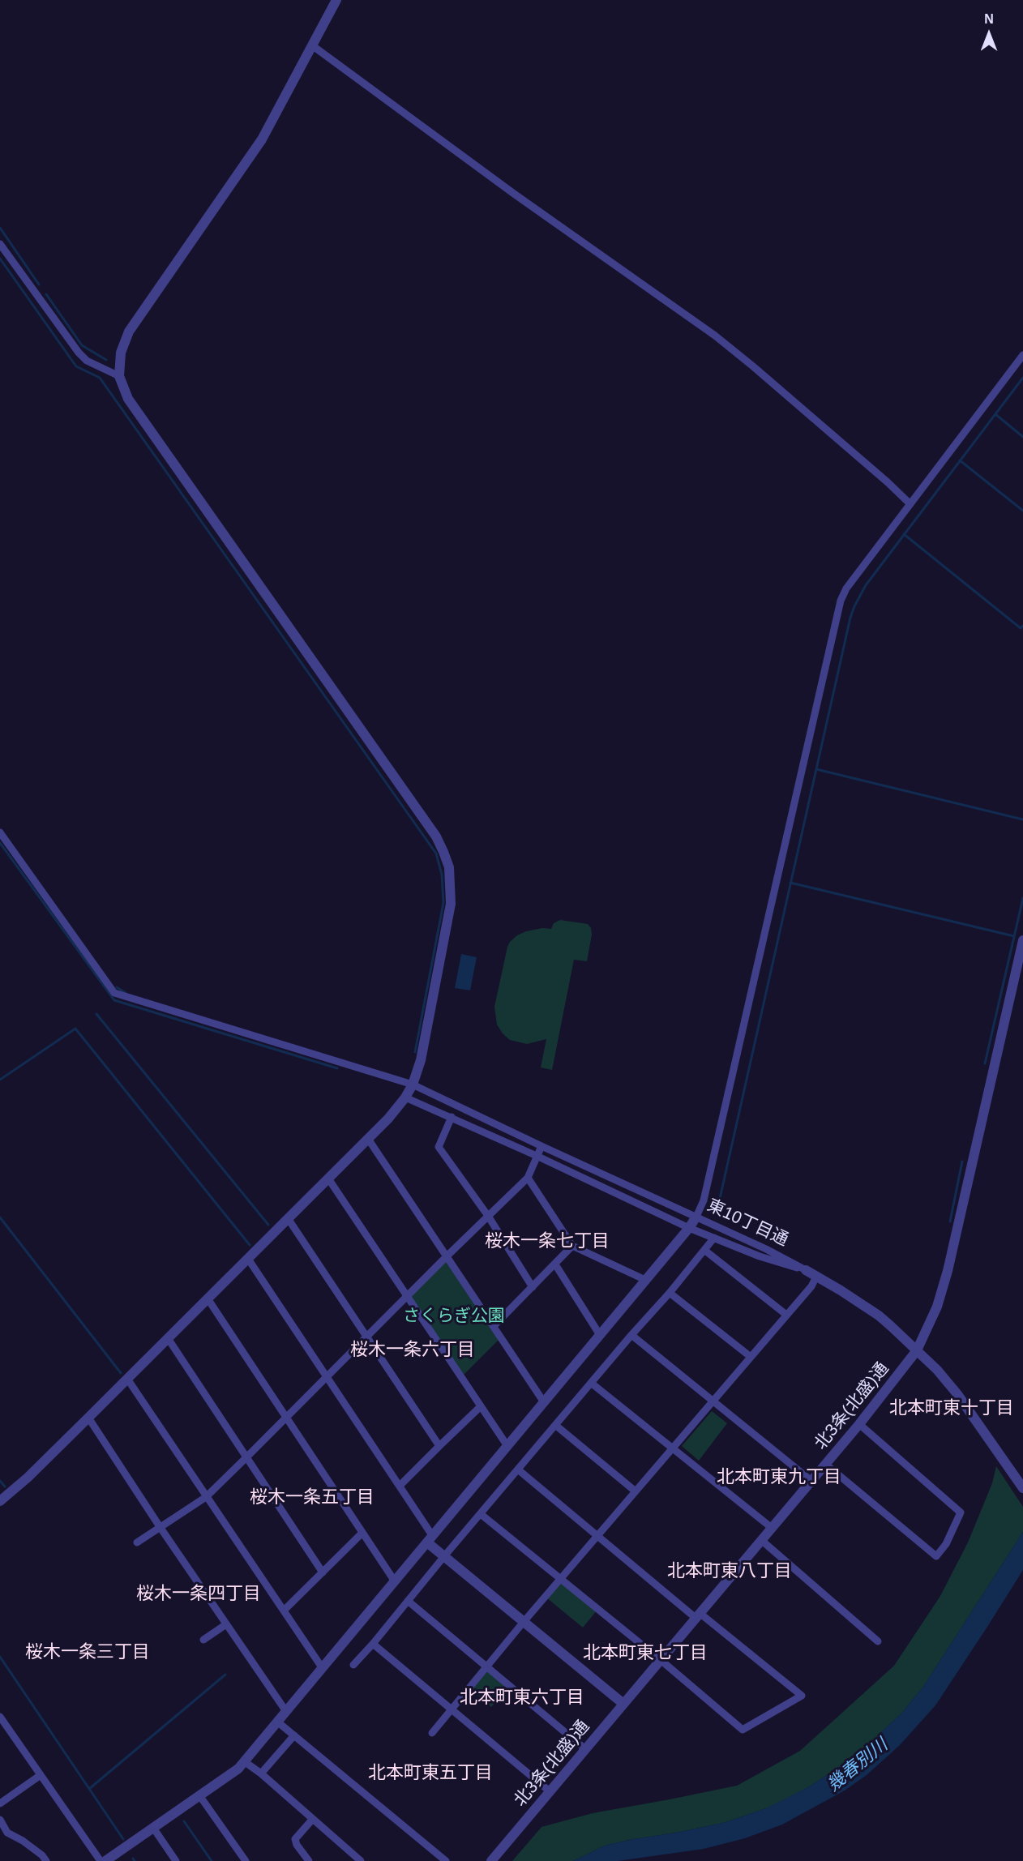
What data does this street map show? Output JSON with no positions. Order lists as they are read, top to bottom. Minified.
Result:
{"streets":{"street":["東10丁目通","北3条(北盛)通"]},"crossings":[["東10丁目通","北3条(北盛)通"]],"districts":["桜木一条七丁目","桜木一条六丁目","北本町東十丁目","北本町東九丁目","桜木一条五丁目","北本町東八丁目","桜木一条四丁目","桜木一条三丁目","北本町東七丁目","北本町東六丁目","北本町東五丁目"],"water":["幾春別川"],"parks":["さくらぎ公園"],"north":"top"}
